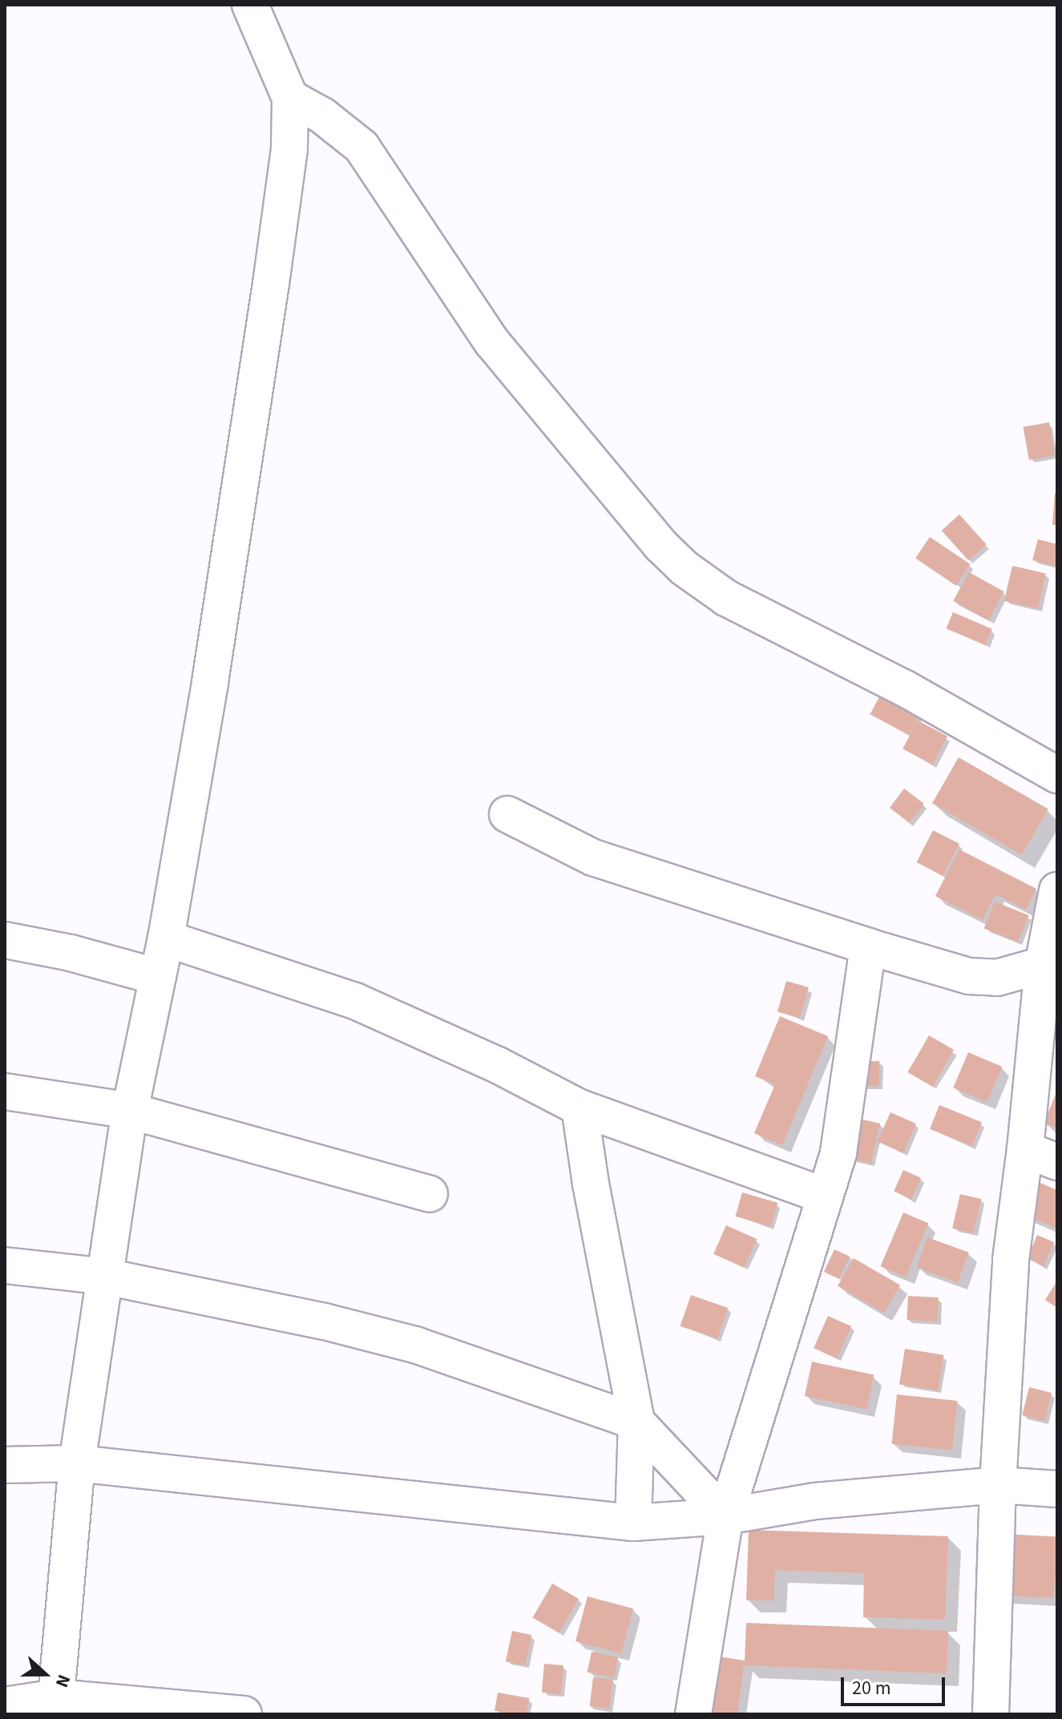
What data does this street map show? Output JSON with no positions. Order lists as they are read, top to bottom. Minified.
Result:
{"scale_bar":"20 m","north":"right"}
